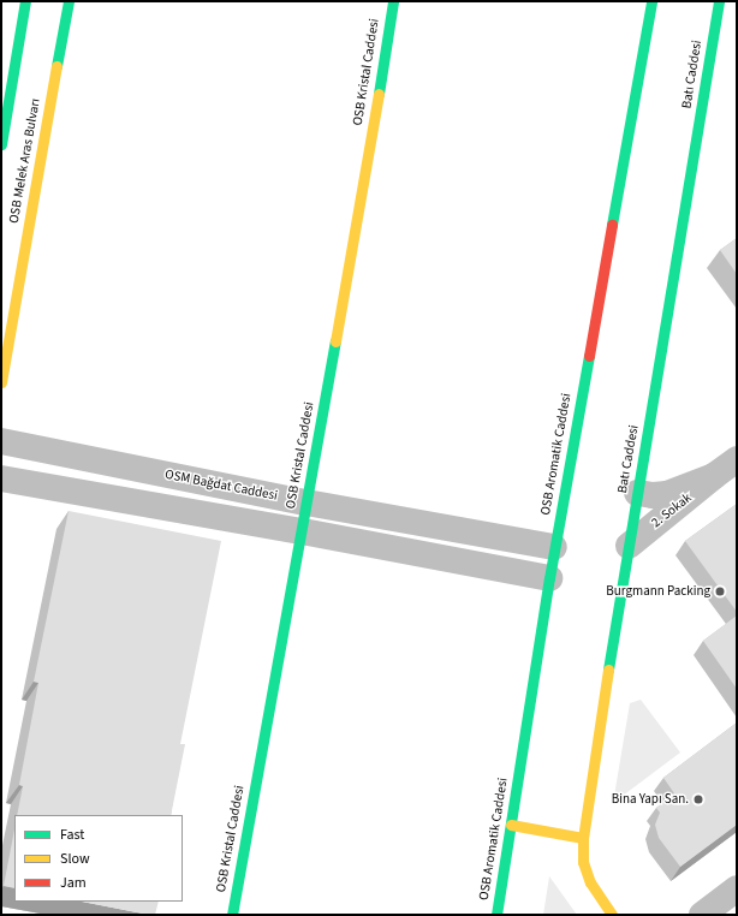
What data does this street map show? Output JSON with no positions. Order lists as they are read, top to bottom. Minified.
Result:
{"streets":{"street":["OSB Kristal Caddesi","Batı Caddesi","OSB Melek Aras Bulvarı","OSB Aromatik Caddesi","OSM Bağdat Caddesi","2. Sokak"]},"crossings":[["OSB Kristal Caddesi","OSM Bağdat Caddesi"],["Batı Caddesi","2. Sokak"],["OSB Aromatik Caddesi","OSM Bağdat Caddesi"]],"places":["Burgmann Packing","Bina Yapı San."],"legend":["Fast","Slow","Jam"]}
